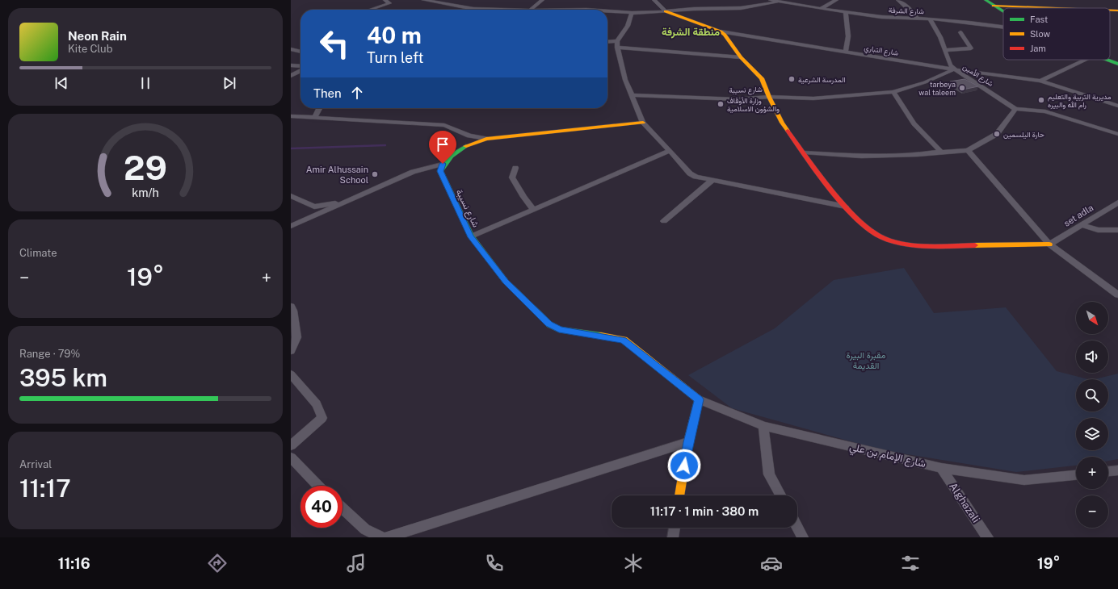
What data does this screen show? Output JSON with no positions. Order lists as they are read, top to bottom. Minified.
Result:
{"streets":{"street":["شارع الشرفة","شارع التباري","شارع الأمين","شارع نسيبة","set adla","شارع الإمام بن علي","Alghazali"]},"crossings":[["شارع التباري","شارع الأمين"],["شارع التباري","شارع نسيبة"],["شارع الأمين","شارع نسيبة"],["شارع الإمام بن علي","Alghazali"]],"districts":["منطقة الشرفة"],"parks":["مقبرة البيرة القديمة"],"places":["المدرسة الشرعية","tarbeya wal taleem","مديرية التربية والتعليم رام الله والبيره","وزارة الأوقاف والشؤون الاسلامية","حارة اليلسمين","Amir Alhussain School"],"legend":["Fast","Slow","Jam"],"north":"bottom right","page":{"turn":["40 m","Turn left"],"song":["Neon Rain","Kite Club"],"then":"Then","tile":["Climate",["Range · 79%","395 km"],["Arrival","11:17"]],"heat":["−","19°","+"],"map_buttons":["+","−"],"limit":"40","trip":"11:17 · 1 min · 380 m","tabs":["11:16","19°"],"gauge":["29","km/h"]}}
